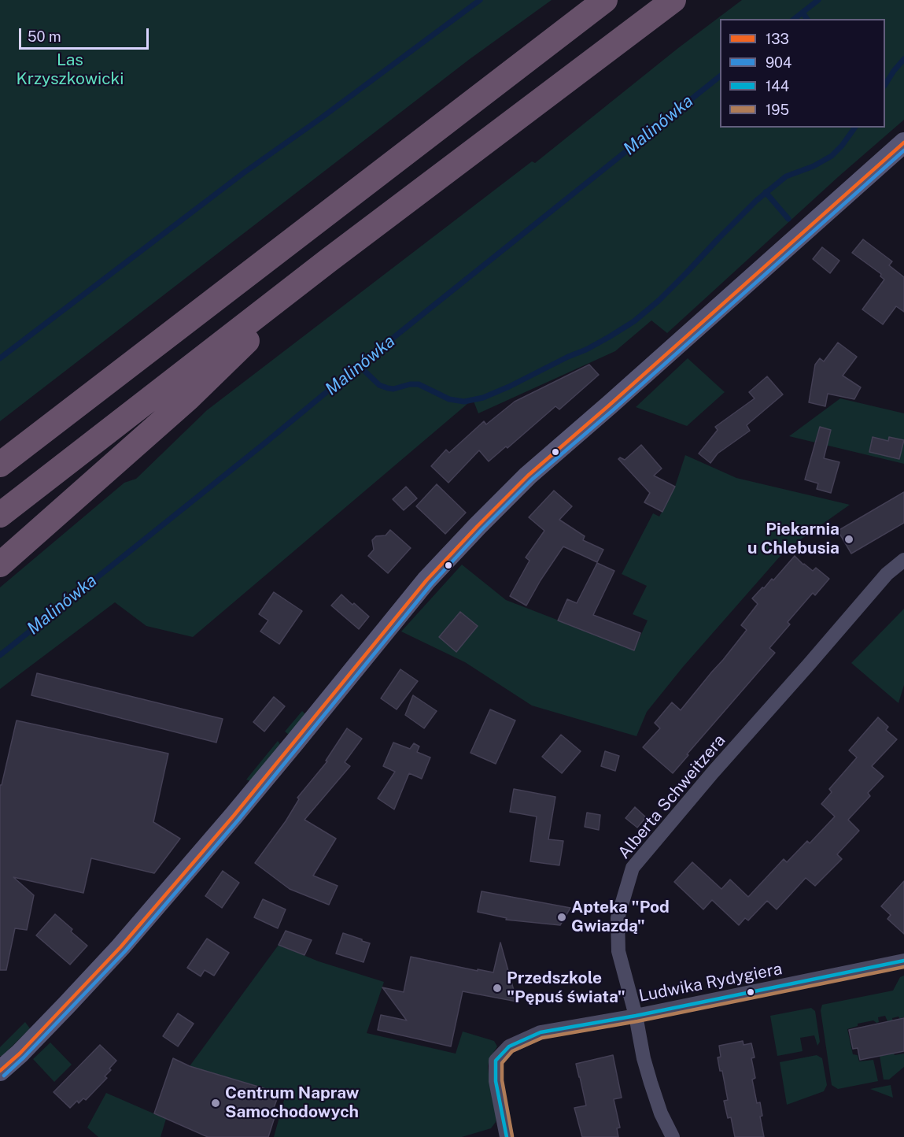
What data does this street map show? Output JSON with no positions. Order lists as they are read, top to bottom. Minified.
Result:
{"streets":{"street":["Alberta Schweitzera","Ludwika Rydygiera"]},"crossings":[["Alberta Schweitzera","Ludwika Rydygiera"]],"water":["Malinówka"],"parks":["Las Krzyszkowicki"],"places":["Piekarnia u Chlebusia","Apteka \"Pod Gwiazdą\"","Przedszkole \"Pępuś świata\"","Centrum Napraw Samochodowych"],"lines":["transit line 133","transit line 904","transit line 144","transit line 195"],"legend":["133","904","144","195"],"scale_bar":"50 m"}
